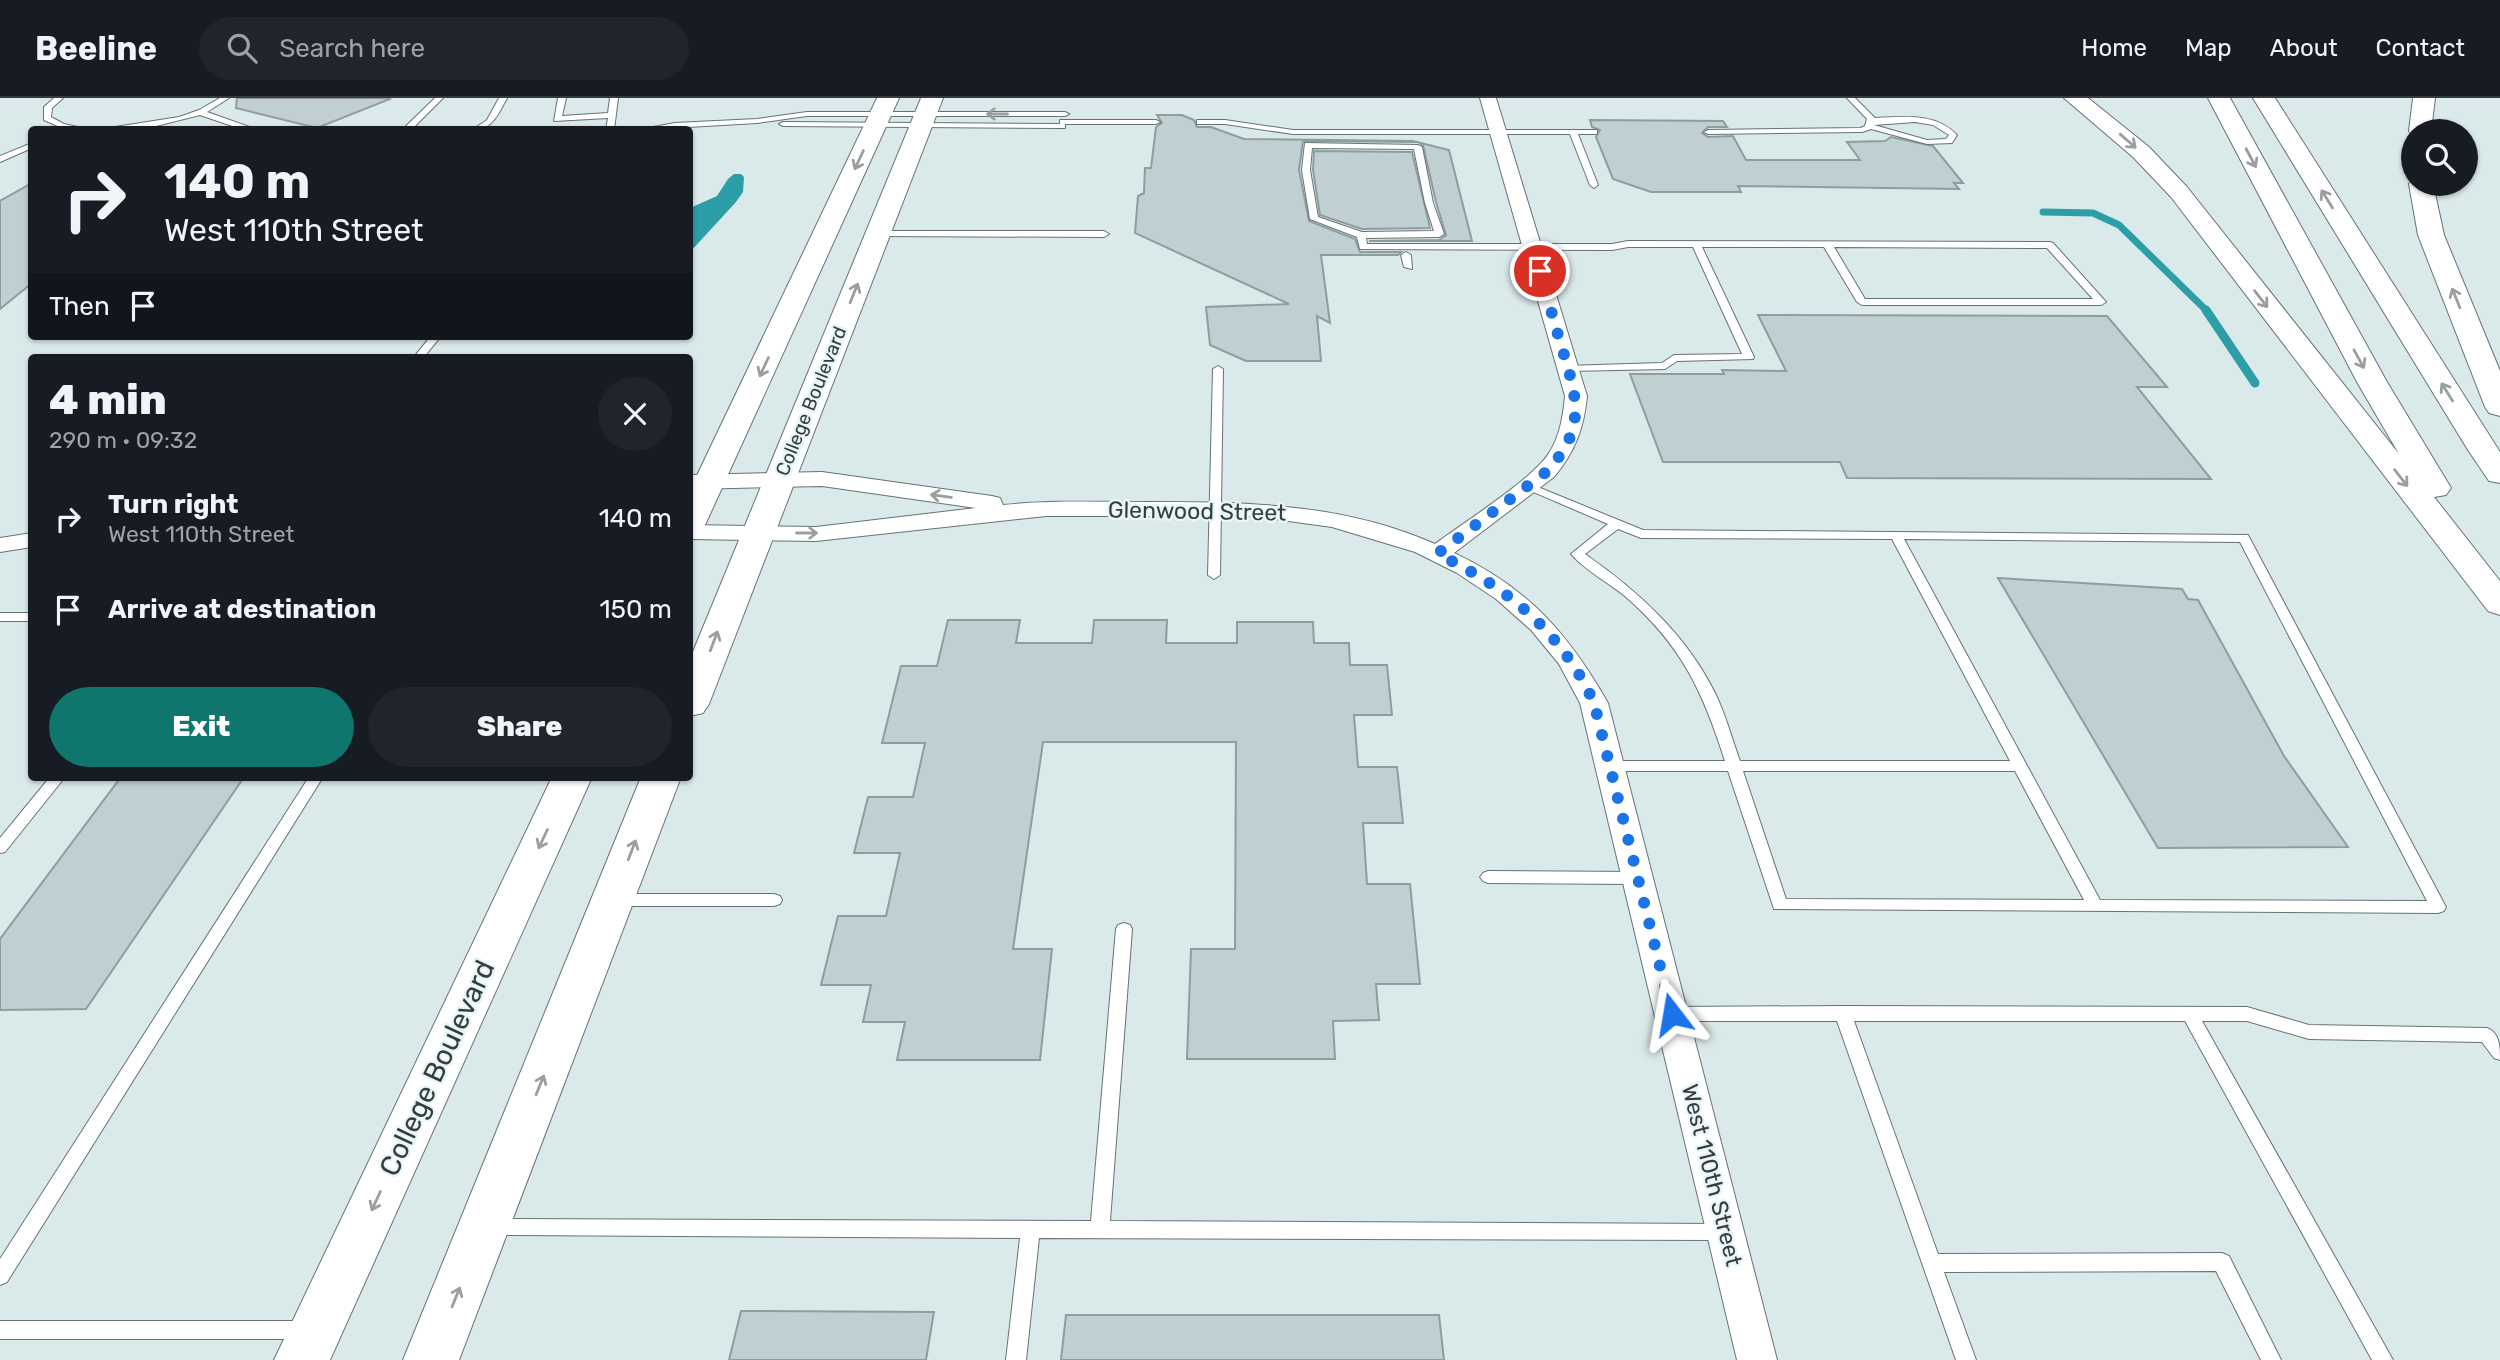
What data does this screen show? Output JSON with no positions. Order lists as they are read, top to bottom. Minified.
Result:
{"streets":{"main road":["College Boulevard"],"street":["Glenwood Street","West 110th Street"]},"crossings":[["College Boulevard","Glenwood Street"],["Glenwood Street","West 110th Street"]],"page":{"header":"Beeline","search":"Search here","nav":["Home","Map","About","Contact"],"turn":["140 m","West 110th Street"],"then":"Then","heading":["4 min","290 m · 09:32"],"list":[{"name":"Turn right","note":"West 110th Street","value":"140 m"},{"name":"Arrive at destination","value":"150 m"}],"buttons":["Exit","Share"]}}
